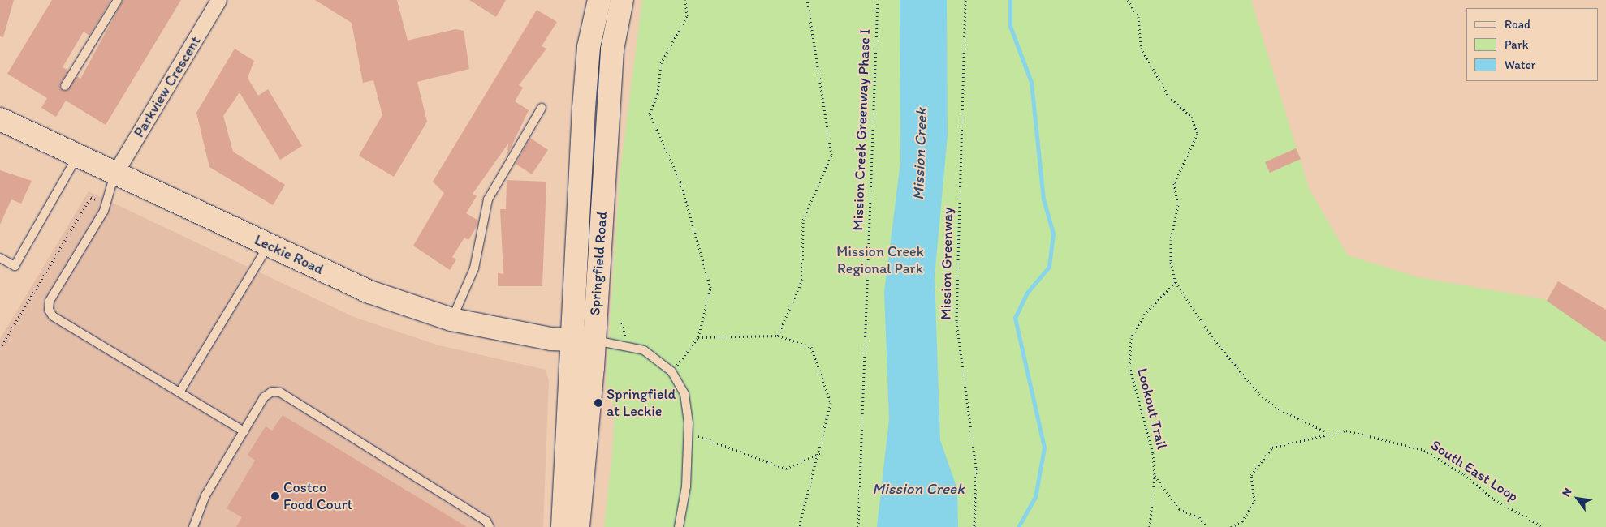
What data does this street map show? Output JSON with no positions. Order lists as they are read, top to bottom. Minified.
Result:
{"streets":{"main road":["Leckie Road","Springfield Road"],"street":["Parkview Crescent"],"path":["Mission Creek Greenway Phase I","Mission Greenway","Lookout Trail","South East Loop"]},"crossings":[["Parkview Crescent","Leckie Road"],["Leckie Road","Springfield Road"]],"water":["Mission Creek"],"parks":["Mission Creek Regional Park"],"places":["Springfield at Leckie","Costco Food Court"],"legend":["Road","Park","Water"],"north":"top left"}
